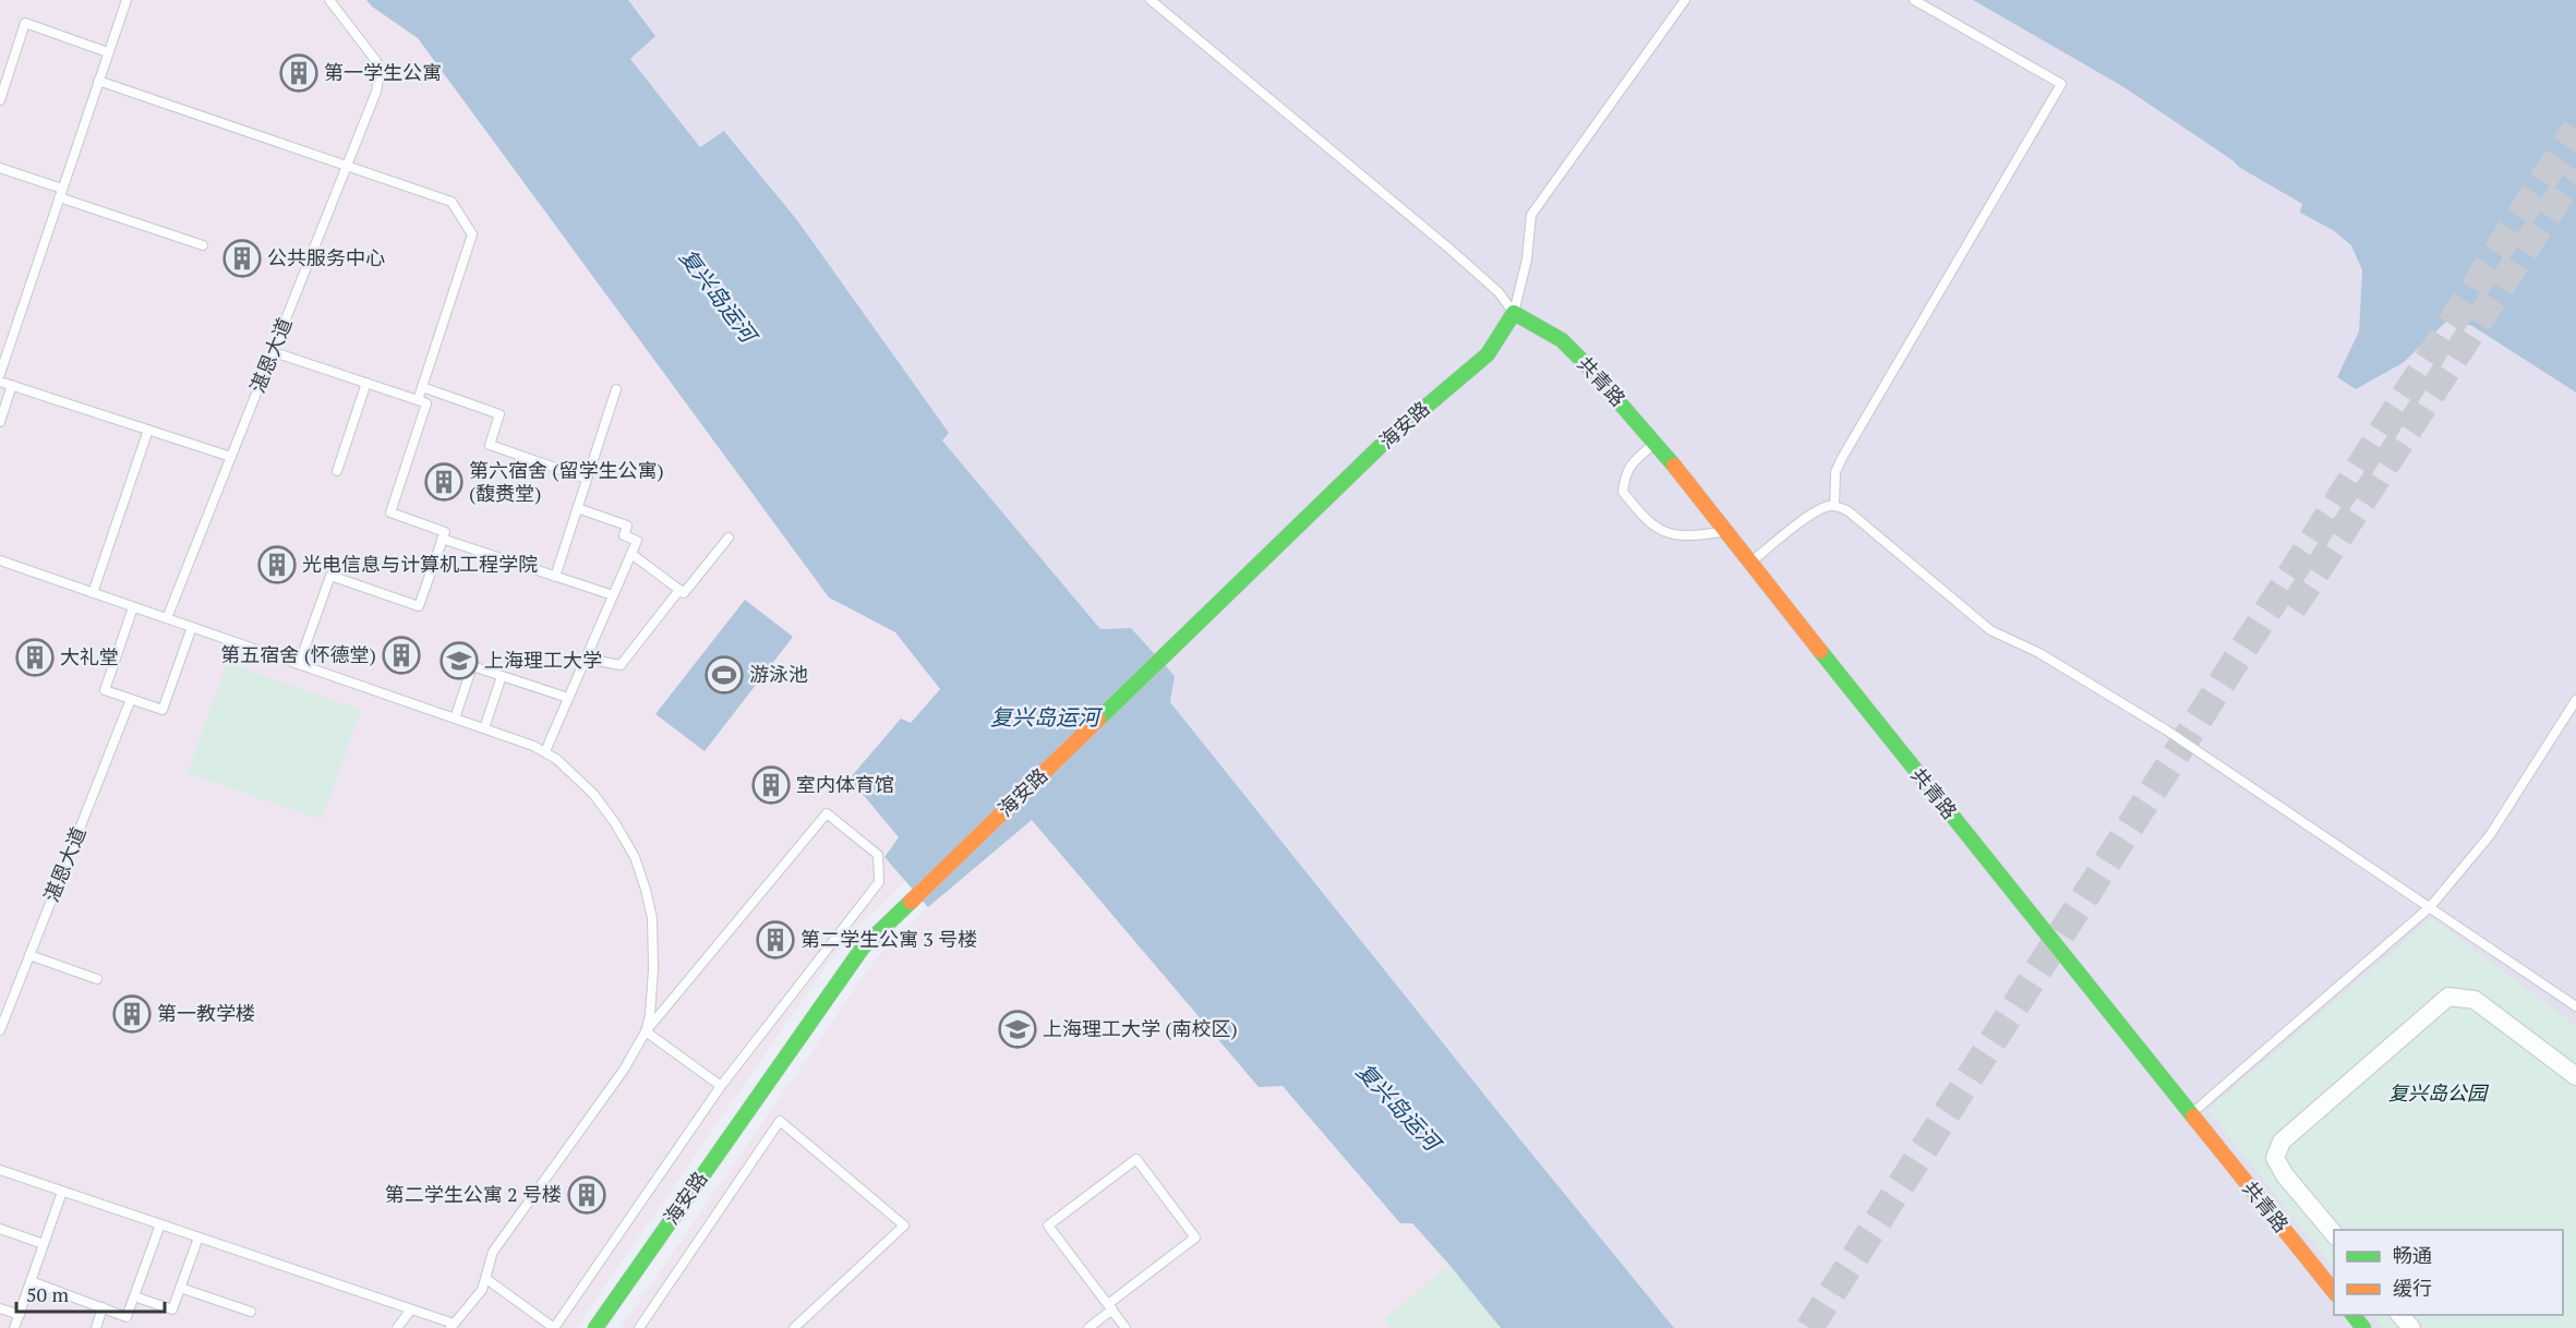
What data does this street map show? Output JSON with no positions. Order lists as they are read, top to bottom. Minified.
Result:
{"streets":{"street":["共青路","海安路"],"lane":["湛恩大道"]},"crossings":[["共青路","海安路"]],"water":["复兴岛运河"],"parks":["复兴岛公园"],"places":{"building":["第一学生公寓","公共服务中心","第六宿舍 (留学生公寓) (馥赉堂)","光电信息与计算机工程学院","第五宿舍 (怀德堂)","大礼堂","室内体育馆","第二学生公寓 3 号楼","第一教学楼","第二学生公寓 2 号楼"],"school or university":["上海理工大学","上海理工大学 (南校区)"],"sports":["游泳池"]},"legend":["畅通","缓行"],"scale_bar":"50 m"}
